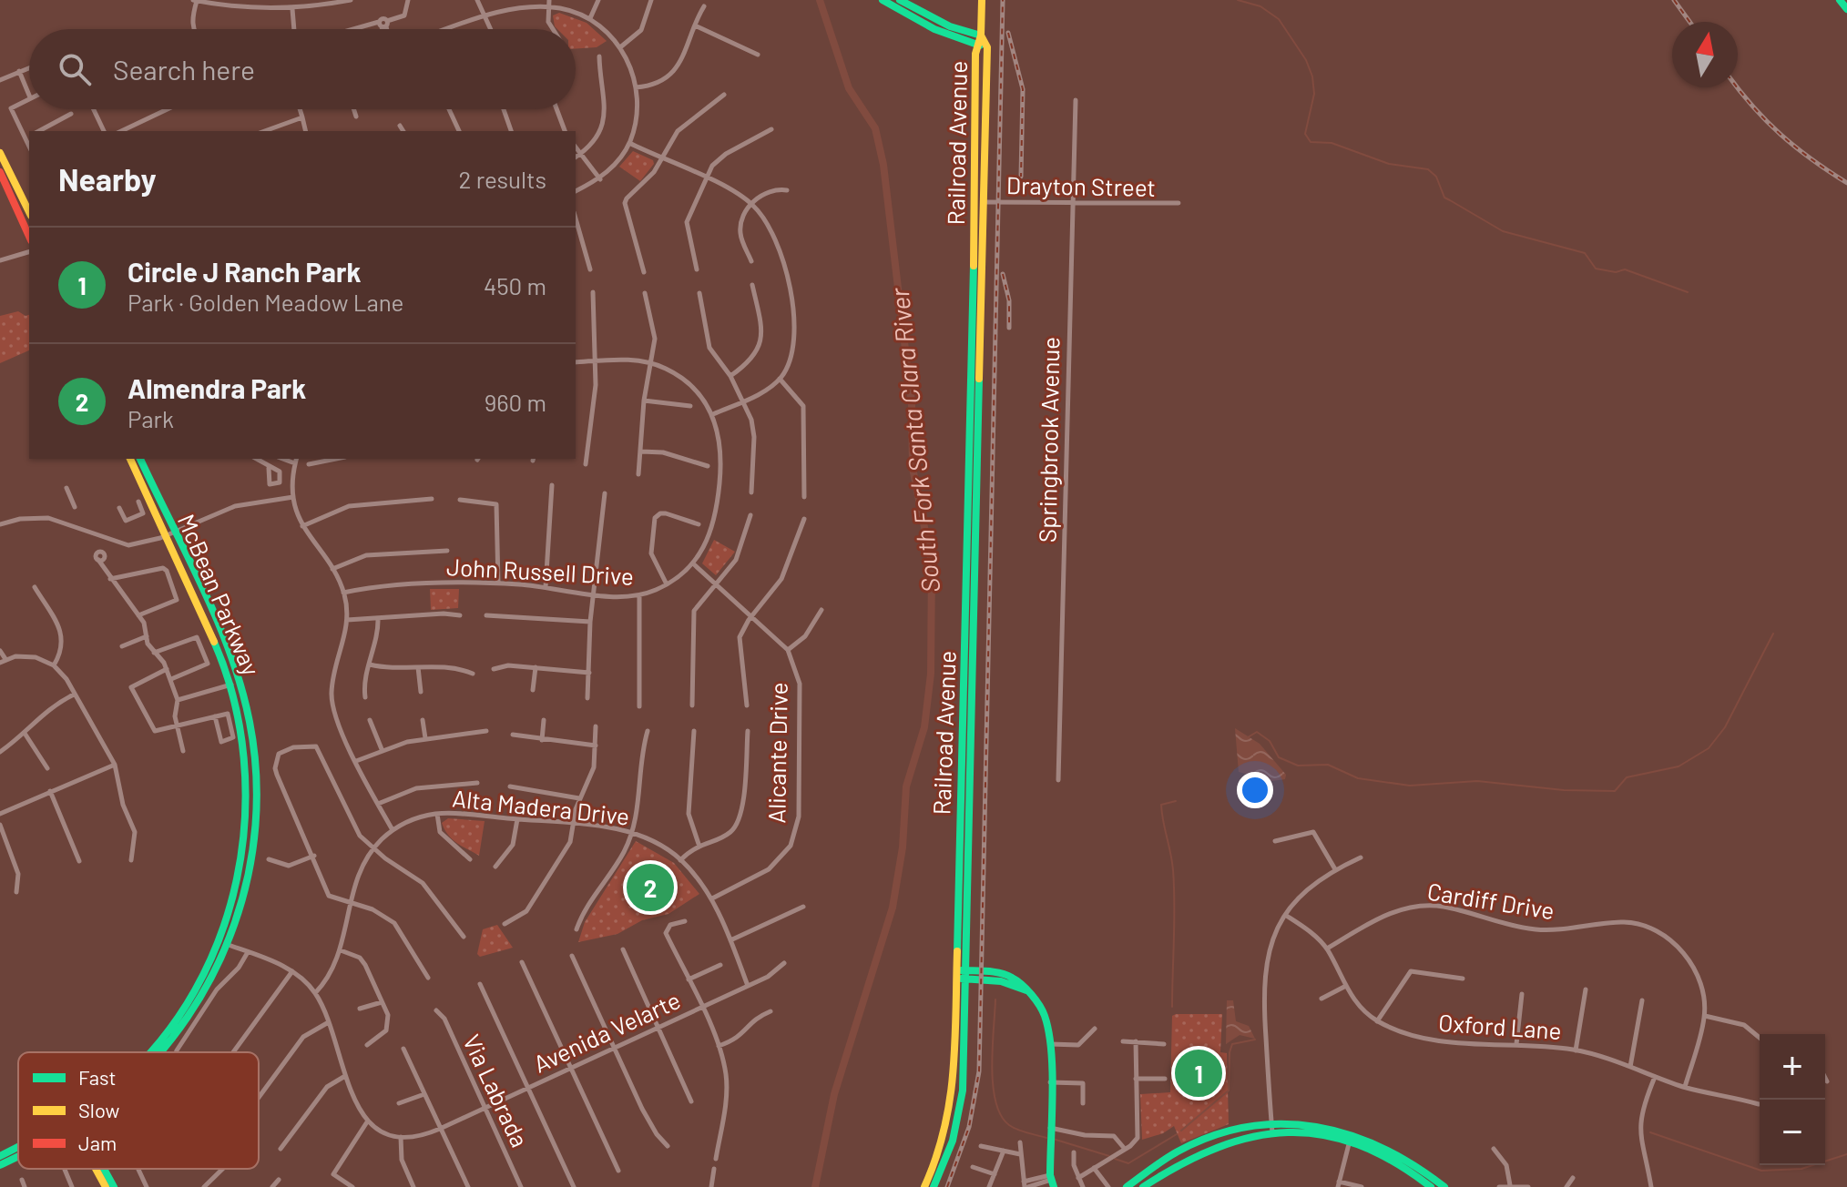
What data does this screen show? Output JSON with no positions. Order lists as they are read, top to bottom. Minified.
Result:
{"streets":{"main road":["Railroad Avenue","McBean Parkway"],"street":["Drayton Street","Springbrook Avenue","John Russell Drive","Alicante Drive","Alta Madera Drive","Cardiff Drive","Oxford Lane","Avenida Velarte","Via Labrada"]},"crossings":[["Railroad Avenue","Drayton Street"],["Drayton Street","Springbrook Avenue"],["John Russell Drive","Alicante Drive"],["Alicante Drive","Alta Madera Drive"],["Alta Madera Drive","Avenida Velarte"],["Cardiff Drive","Oxford Lane"],["Avenida Velarte","Via Labrada"]],"water":["South Fork Santa Clara River"],"legend":["Fast","Slow","Jam"],"north":"top","page":{"search":"Search here","heading":["Nearby","2 results"],"list":[{"mark":"1","name":"Circle J Ranch Park","note":"Park · Golden Meadow Lane","value":"450 m"},{"mark":"2","name":"Almendra Park","note":"Park","value":"960 m"}],"pins":["2","1"],"map_buttons":["+","−"]}}
